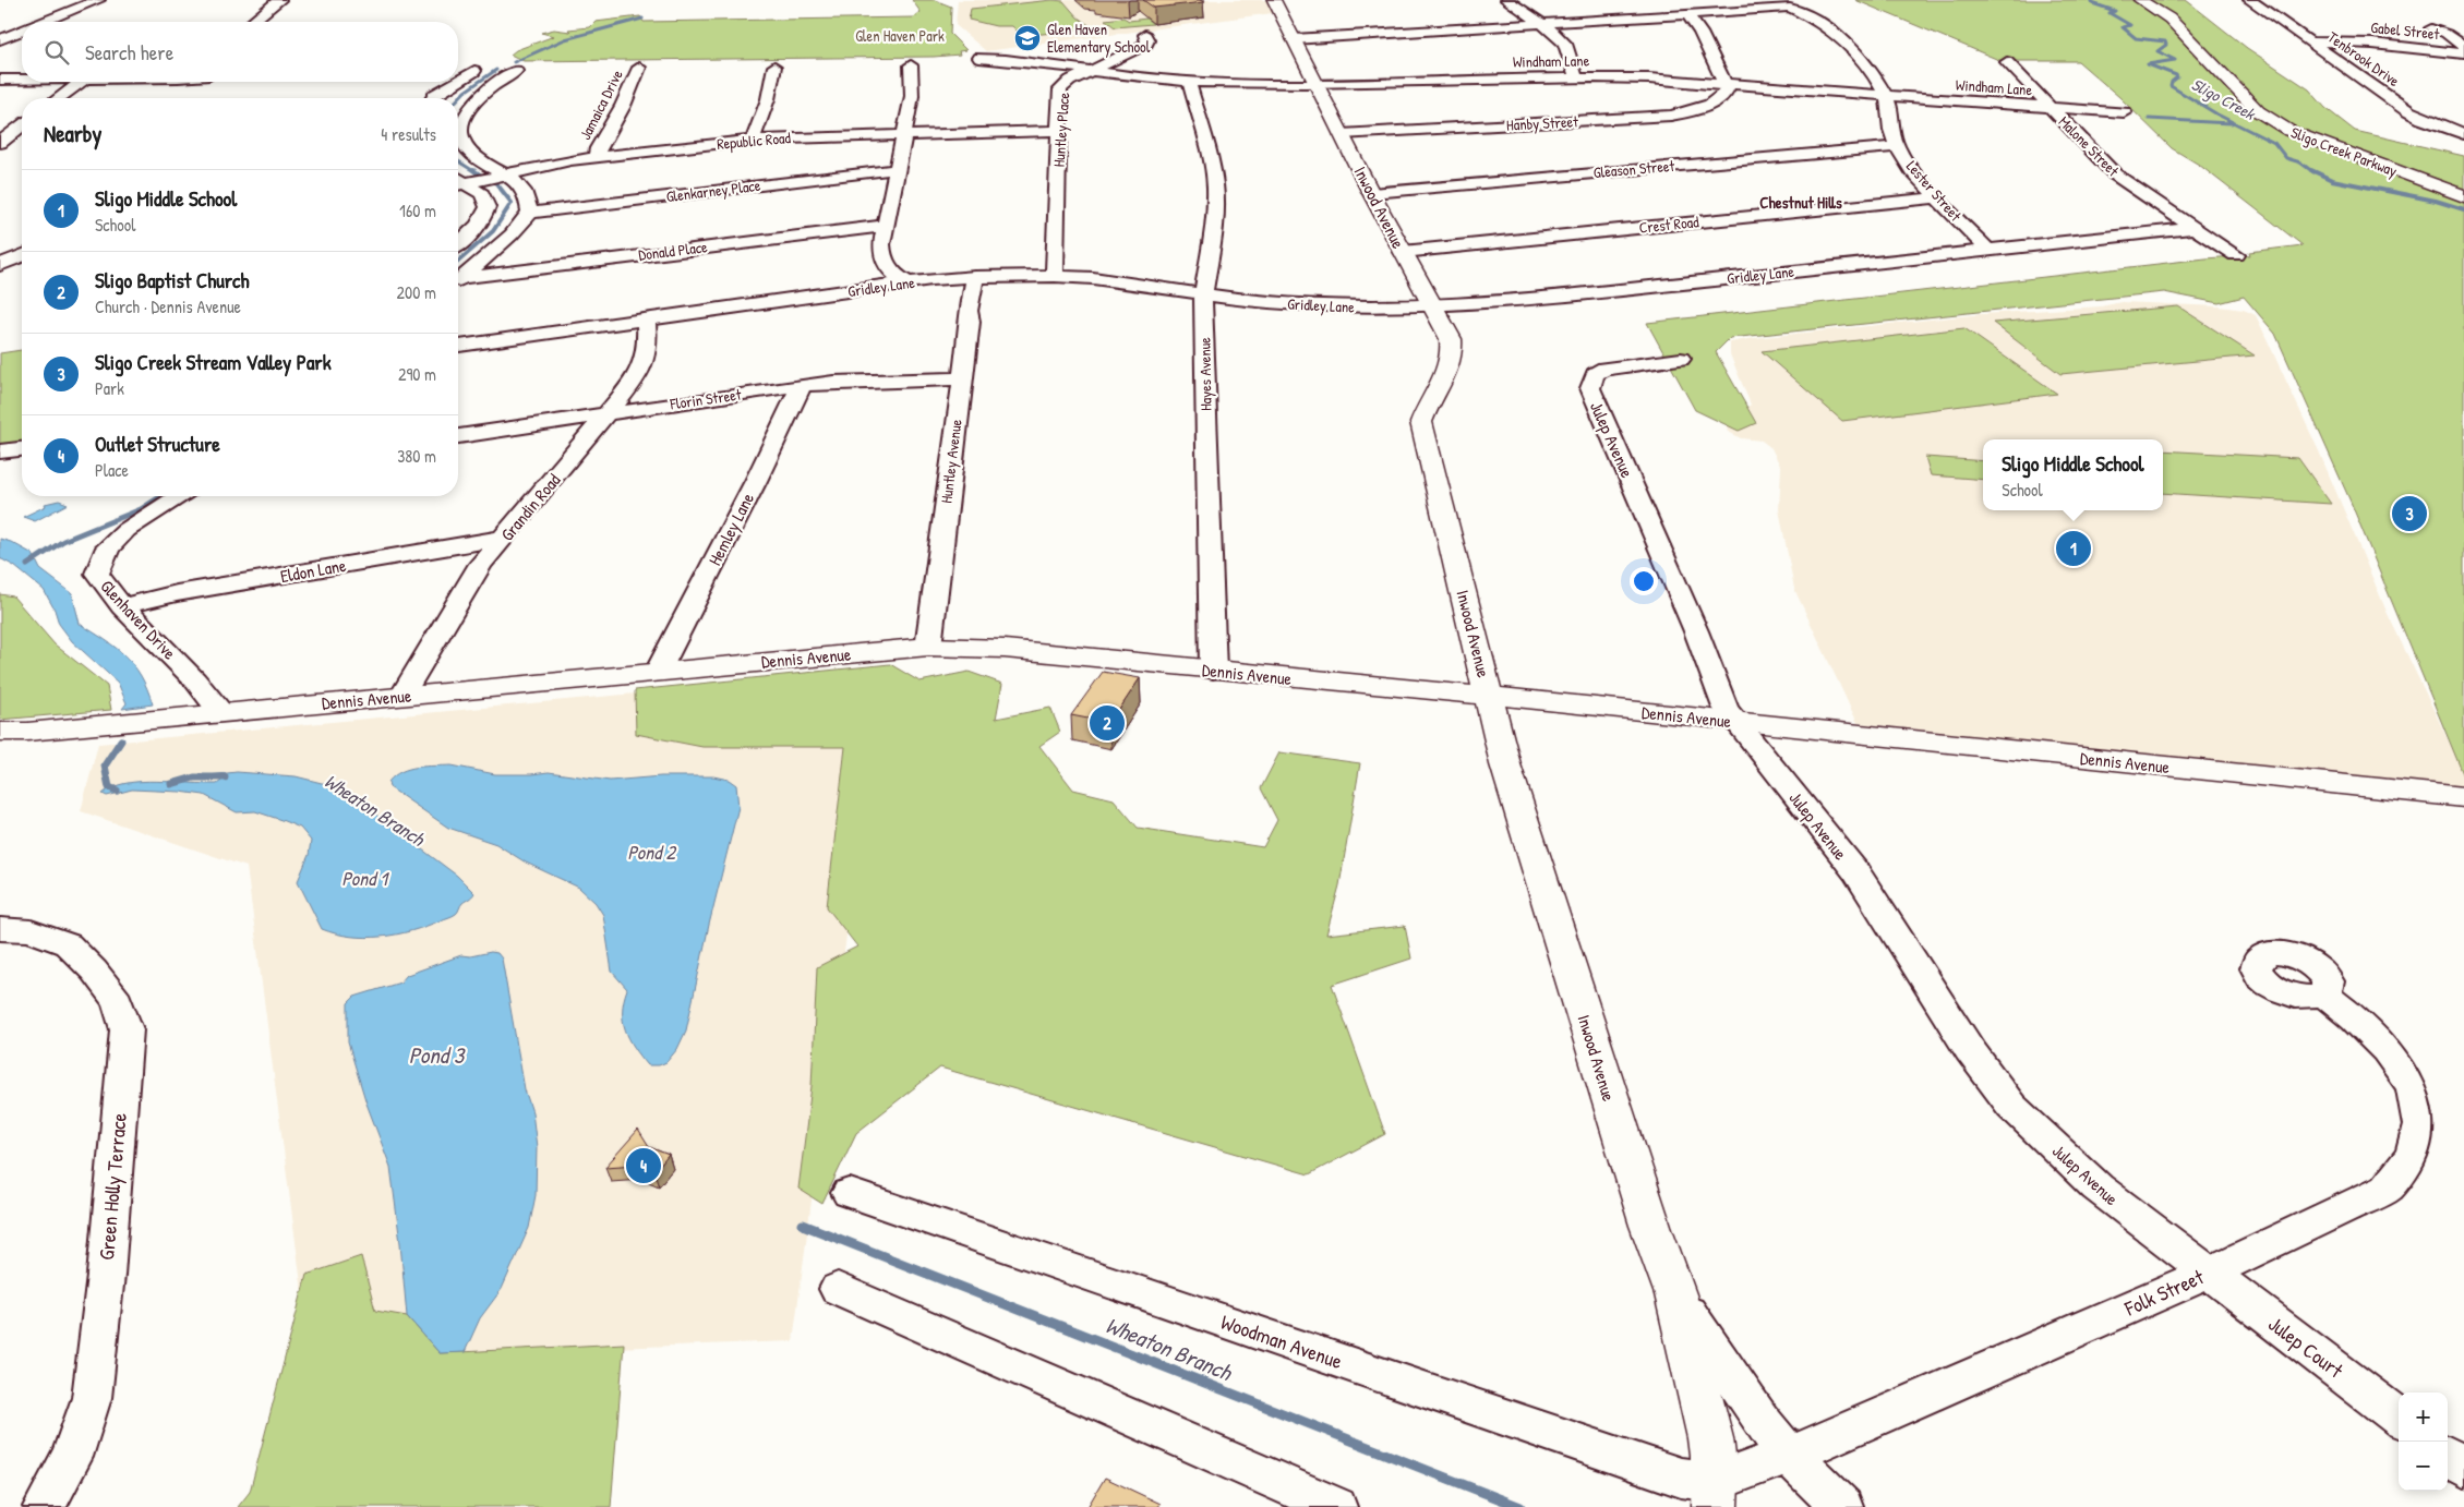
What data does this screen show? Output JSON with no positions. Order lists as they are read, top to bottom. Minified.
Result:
{"streets":{"street":["Gabel Street","Tenbrook Drive","Windham Lane","Jamaica Drive","Hanby Street","Huntley Place","Republic Road","Malone Street","Sligo Creek Parkway","Gleason Street","Glenkarney Place","Lester Street","Inwood Avenue","Crest Road","Donald Place","Gridley Lane","Hayes Avenue","Florin Street","Julep Avenue","Huntley Avenue","Grandin Road","Hemley Lane","Eldon Lane","Glenhaven Drive","Dennis Avenue","Green Holly Terrace","Folk Street","Woodman Avenue","Julep Court"]},"crossings":[["Gabel Street","Tenbrook Drive"],["Windham Lane","Hanby Street"],["Windham Lane","Huntley Place"],["Windham Lane","Malone Street"],["Windham Lane","Lester Street"],["Windham Lane","Inwood Avenue"],["Windham Lane","Hayes Avenue"],["Jamaica Drive","Republic Road"],["Hanby Street","Inwood Avenue"],["Huntley Place","Republic Road"],["Huntley Place","Gridley Lane"],["Malone Street","Gridley Lane"],["Gleason Street","Lester Street"],["Gleason Street","Inwood Avenue"],["Lester Street","Crest Road"],["Lester Street","Gridley Lane"],["Inwood Avenue","Crest Road"],["Inwood Avenue","Gridley Lane"],["Inwood Avenue","Dennis Avenue"],["Inwood Avenue","Folk Street"],["Inwood Avenue","Woodman Avenue"],["Gridley Lane","Hayes Avenue"],["Gridley Lane","Huntley Avenue"],["Gridley Lane","Grandin Road"],["Hayes Avenue","Dennis Avenue"],["Florin Street","Huntley Avenue"],["Florin Street","Grandin Road"],["Florin Street","Hemley Lane"],["Julep Avenue","Dennis Avenue"],["Julep Avenue","Folk Street"],["Julep Avenue","Julep Court"],["Huntley Avenue","Dennis Avenue"],["Grandin Road","Eldon Lane"],["Grandin Road","Dennis Avenue"],["Hemley Lane","Dennis Avenue"],["Eldon Lane","Glenhaven Drive"],["Glenhaven Drive","Dennis Avenue"],["Folk Street","Woodman Avenue"],["Folk Street","Julep Court"]],"districts":["Chestnut Hills"],"water":["Sligo Creek","Wheaton Branch","Pond 2","Pond 1","Pond 3"],"parks":["Glen Haven Park"],"places":{"school or university":["Glen Haven Elementary School"]},"page":{"search":"Search here","heading":["Nearby","4 results"],"list":[{"mark":"1","name":"Sligo Middle School","note":"School","value":"160 m"},{"mark":"2","name":"Sligo Baptist Church","note":"Church · Dennis Avenue","value":"200 m"},{"mark":"3","name":"Sligo Creek Stream Valley Park","note":"Park","value":"290 m"},{"mark":"4","name":"Outlet Structure","note":"Place","value":"380 m"}],"popup":["Sligo Middle School","School"],"pins":["3","1","2","4"],"map_buttons":["+","−"]}}
